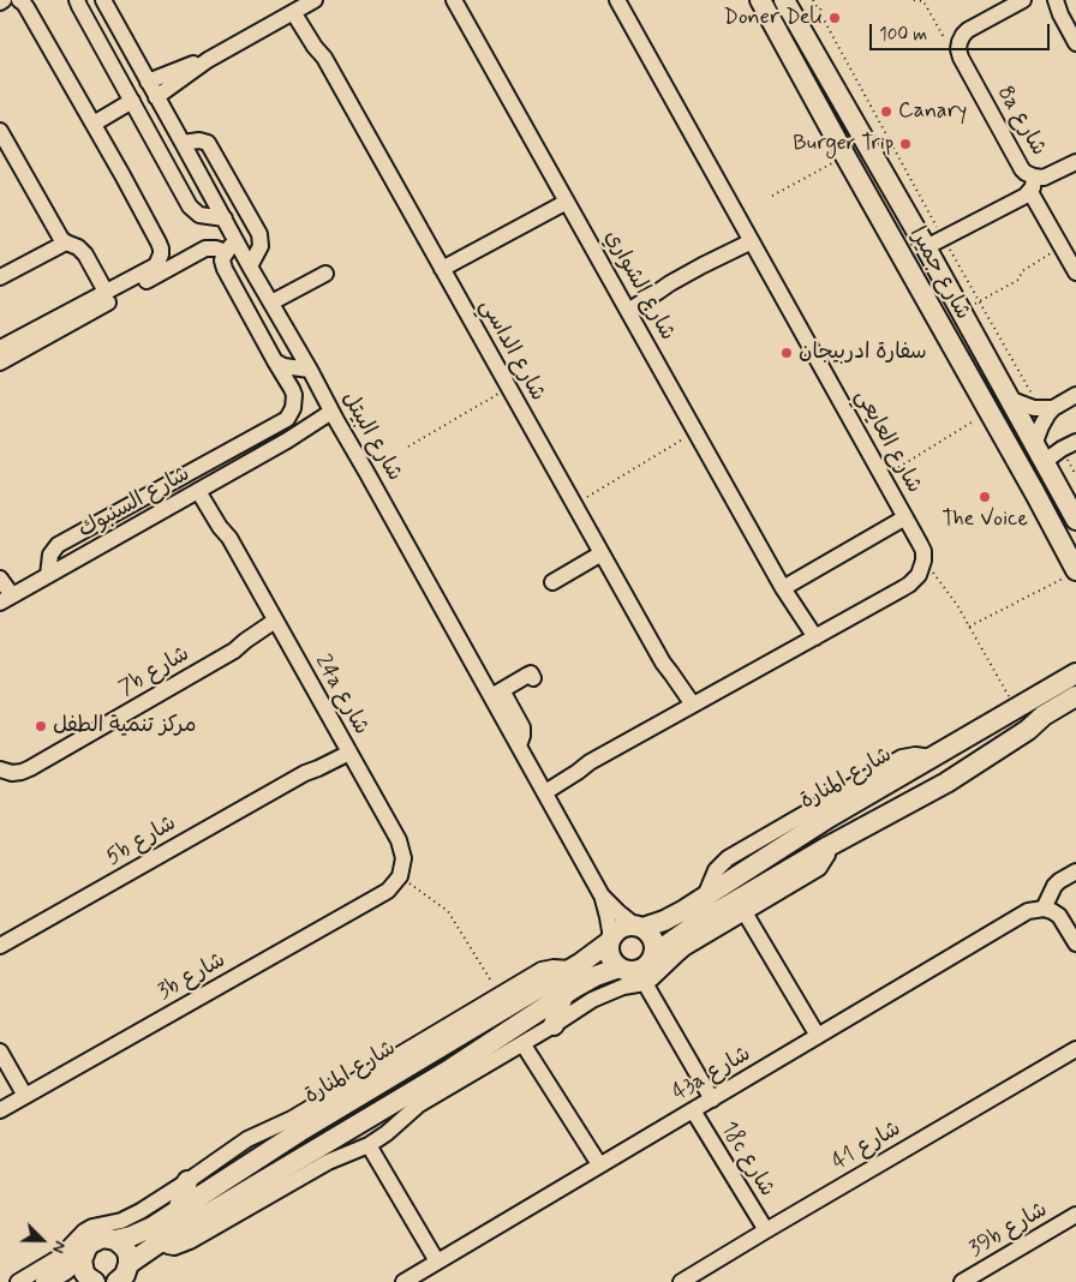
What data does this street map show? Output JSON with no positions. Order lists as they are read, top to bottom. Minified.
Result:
{"streets":{"main road":["شارع جميرا","شارع المنارة"],"street":["8a شارع","شارع الشواري","شارع الداسي","شارع البيتل","شارع العايعي","شارع السنبوك","7b شارع","24a شارع","5b شارع","3b شارع","43a شارع","شارع 41","18c شارع","39b شارع"]},"crossings":[["شارع البيتل","شارع السنبوك"],["شارع البيتل","شارع المنارة"],["شارع السنبوك","24a شارع"],["7b شارع","24a شارع"],["24a شارع","5b شارع"],["24a شارع","3b شارع"],["43a شارع","18c شارع"],["شارع 41","18c شارع"]],"places":["Doner Deli","Canary","Burger Trip","سفارة ادربيجان","The Voice","مركز تنمية الطفل"],"scale_bar":"100 m","north":"bottom right"}
